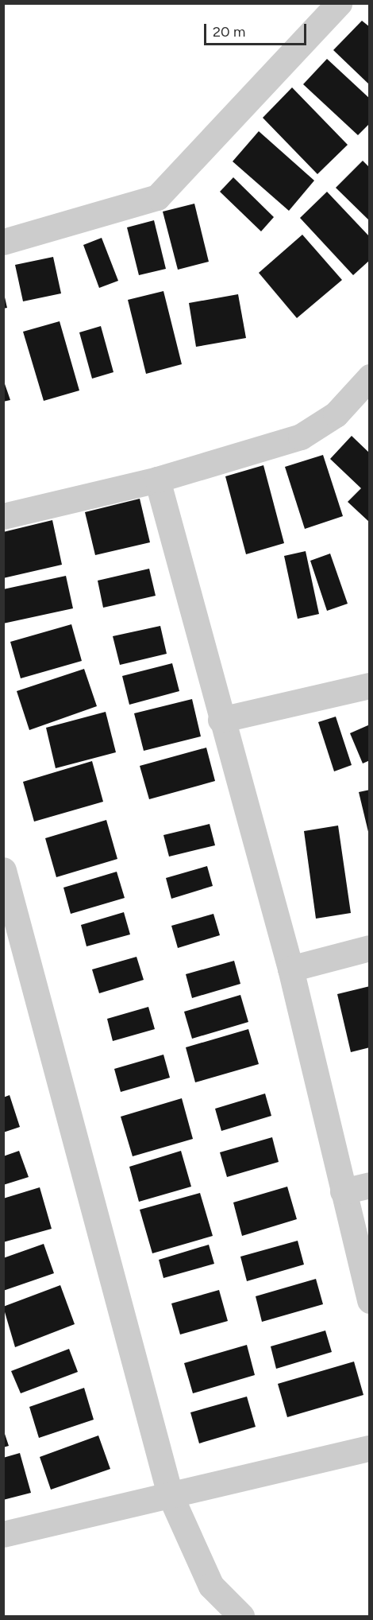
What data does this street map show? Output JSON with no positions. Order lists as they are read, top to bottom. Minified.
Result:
{"scale_bar":"20 m"}
